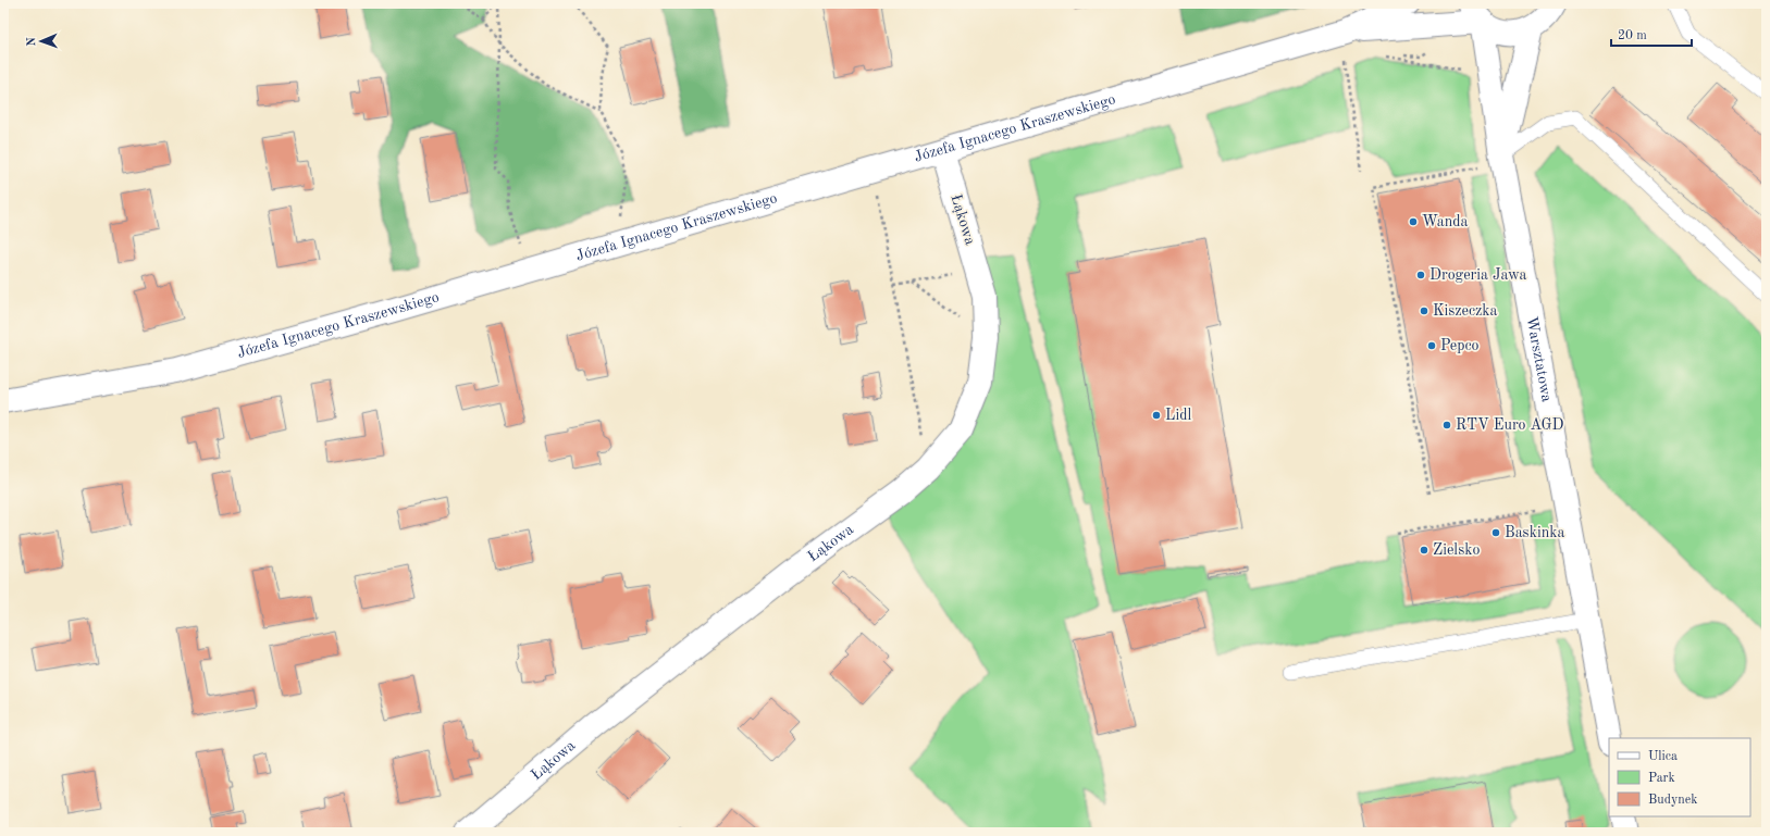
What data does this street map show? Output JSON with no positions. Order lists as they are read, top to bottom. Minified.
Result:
{"streets":{"street":["Józefa Ignacego Kraszewskiego","Łąkowa","Warsztatowa"]},"crossings":[["Józefa Ignacego Kraszewskiego","Łąkowa"],["Józefa Ignacego Kraszewskiego","Warsztatowa"]],"places":["Wanda","Drogeria Jawa","Kiszeczka","Pepco","Lidl","RTV Euro AGD","Baskinka","Zielsko"],"legend":["Ulica","Park","Budynek"],"scale_bar":"20 m","north":"left"}
